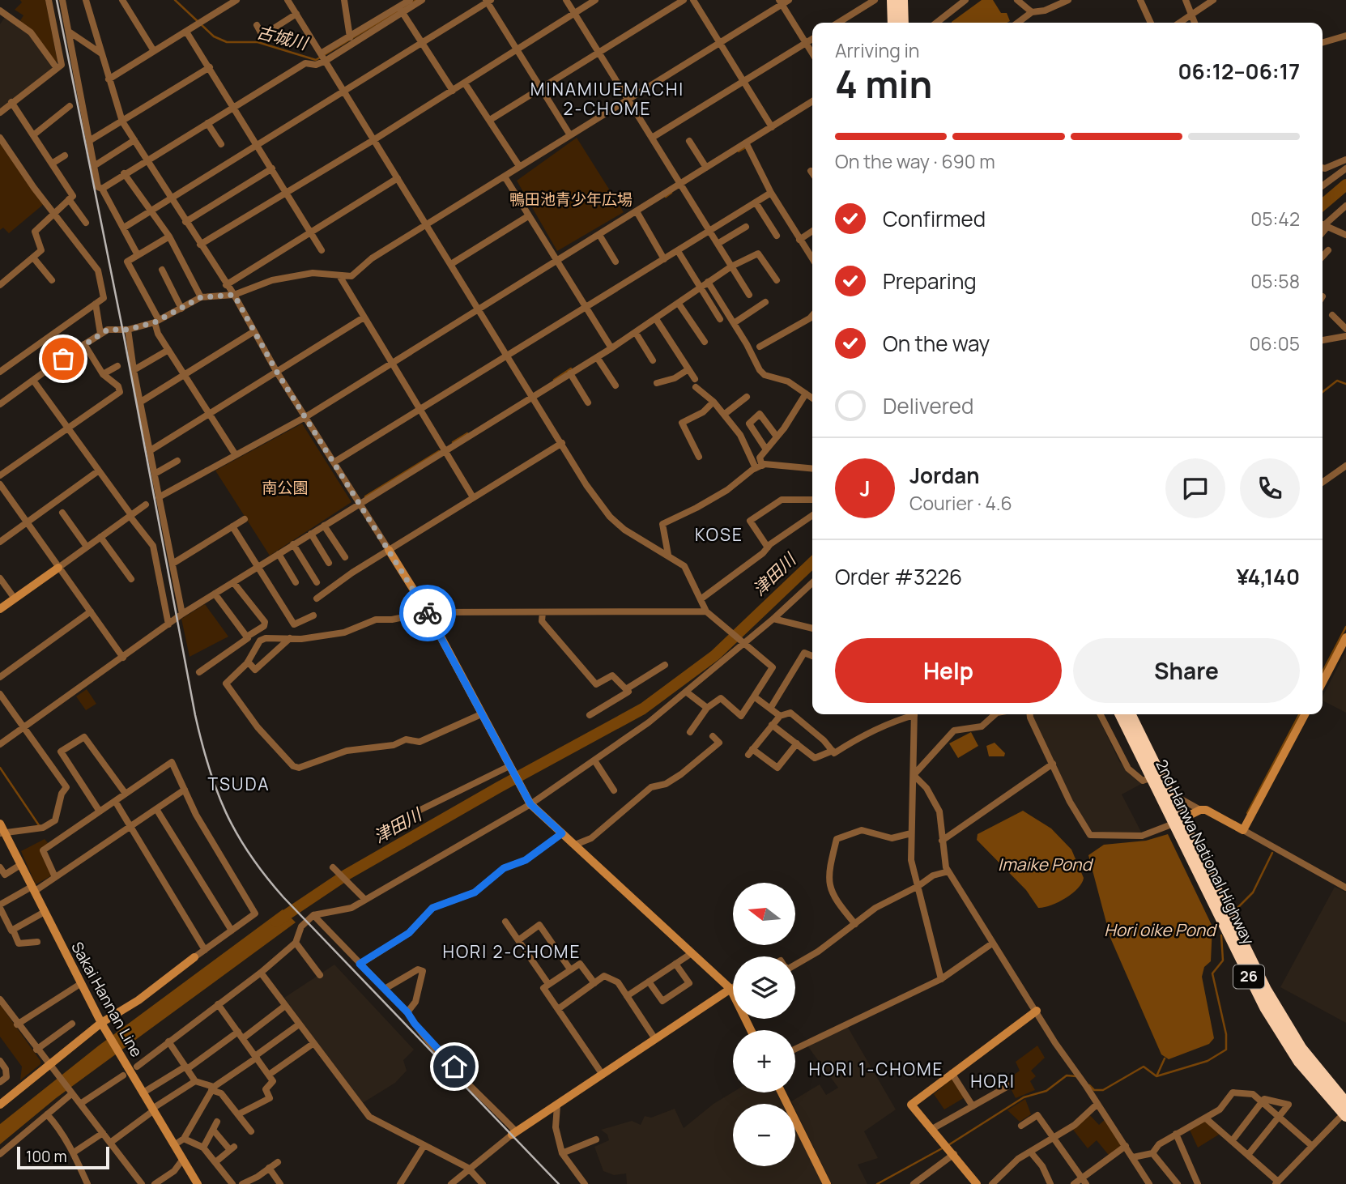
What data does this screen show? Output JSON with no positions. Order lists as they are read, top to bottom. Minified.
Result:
{"streets":{"highway":["2nd Hanwa National Highway","26"],"street":["Sakai Hannan Line"]},"districts":["MINAMIUEMACHI 2-CHOME","KOSE","TSUDA","HORI 2-CHOME","HORI 1-CHOME","HORI"],"water":["古城川","津田川","Imaike Pond","Hori oike Pond"],"parks":["鴨田池青少年広場","南公園"],"scale_bar":"100 m","north":"left","page":{"heading":["4 min","Arriving in","06:12–06:17"],"panel":["Jordan","Courier · 4.6","Order #3226","¥4,140"],"bar":"On the way · 690 m","list":[["Confirmed","05:42"],["Preparing","05:58"],["On the way","06:05"],"Delivered"],"round":"J","buttons":["Help","Share"],"map_buttons":["+","−"],"scale":"100 m"}}
